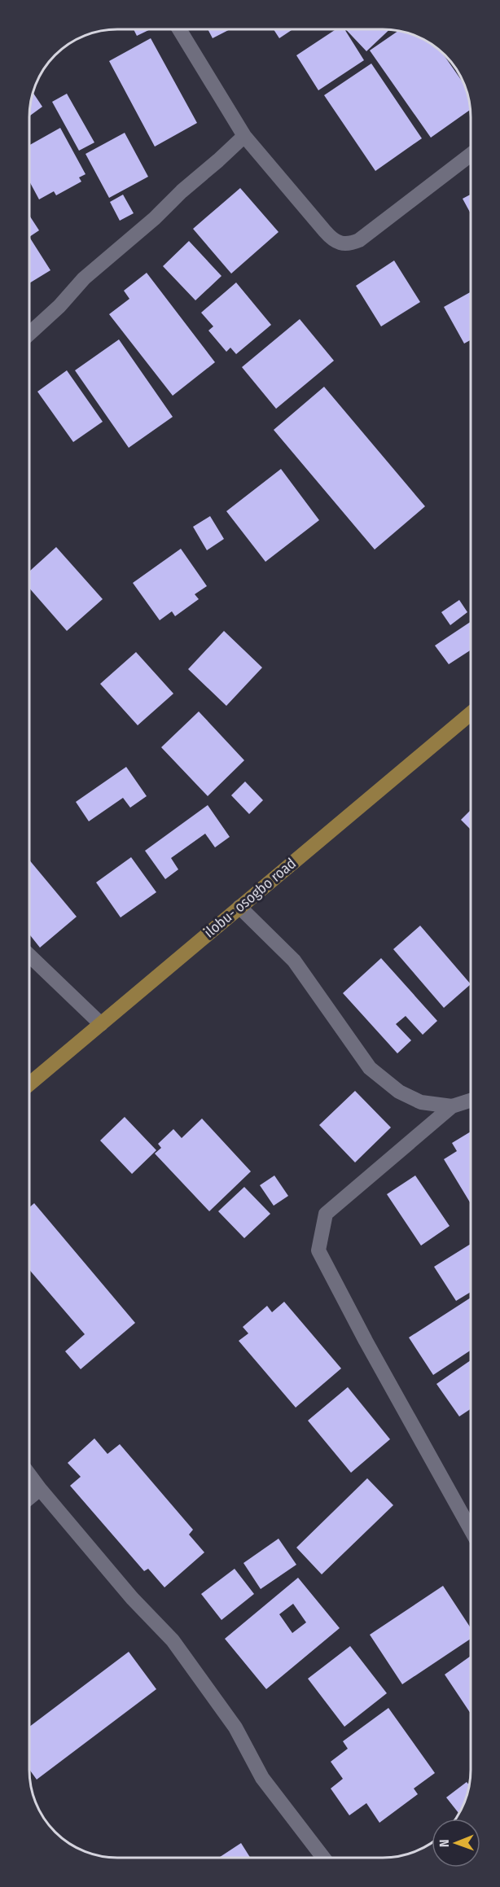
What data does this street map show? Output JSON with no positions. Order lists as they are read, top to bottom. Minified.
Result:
{"streets":{"main road":["ilobu- osogbo road"]},"north":"left"}
